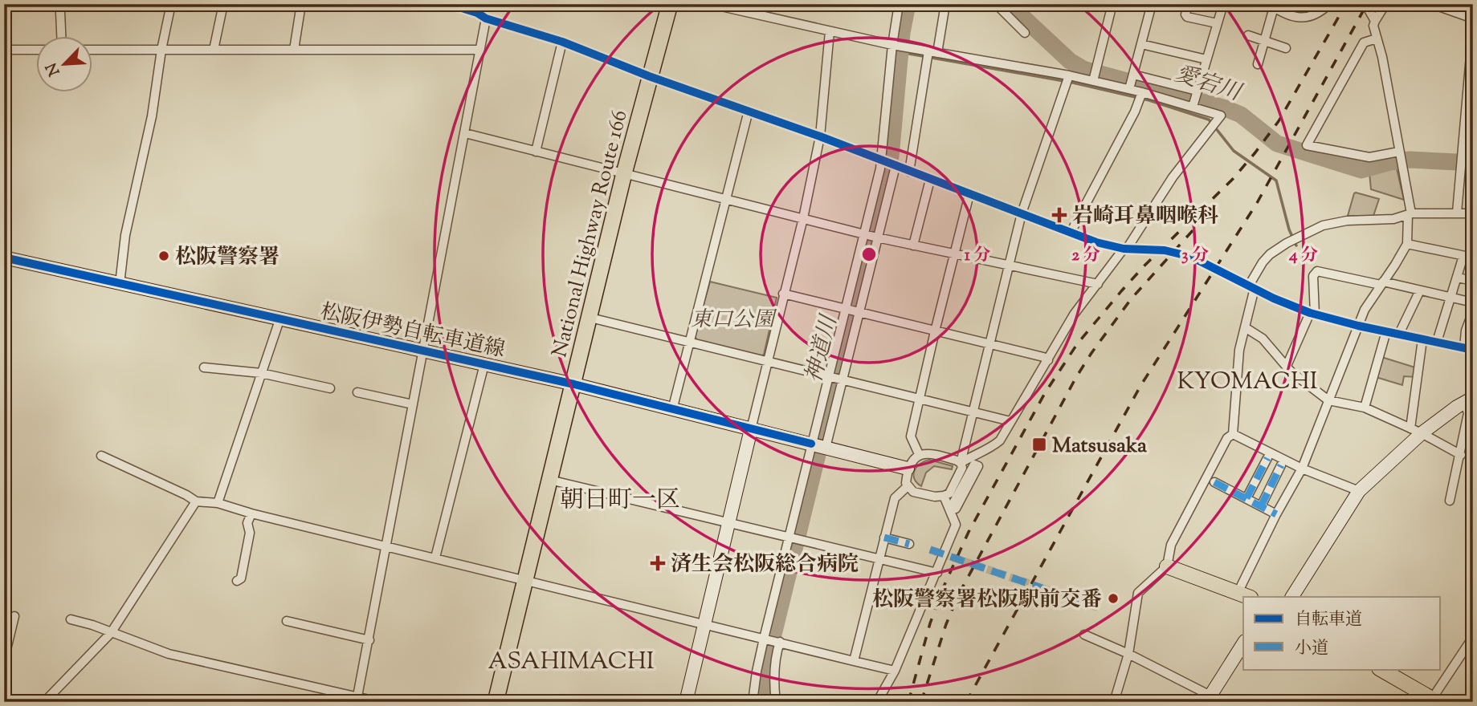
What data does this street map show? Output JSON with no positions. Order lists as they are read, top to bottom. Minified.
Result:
{"streets":{"highway":["National Highway Route 166"],"main road":["松阪伊勢自転車道線"]},"crossings":[["National Highway Route 166","松阪伊勢自転車道線"]],"districts":["KYOMACHI","朝日町一区","ASAHIMACHI"],"water":["愛宕川","神道川"],"parks":["東口公園"],"places":{"health":["岩崎耳鼻咽喉科","済生会松阪総合病院"],"other":["松阪警察署","松阪警察署松阪駅前交番"],"transit":["Matsusaka"]},"legend":["自転車道","小道"],"north":"bottom left","rings":["1 分","2 分","3 分","4 分"]}
